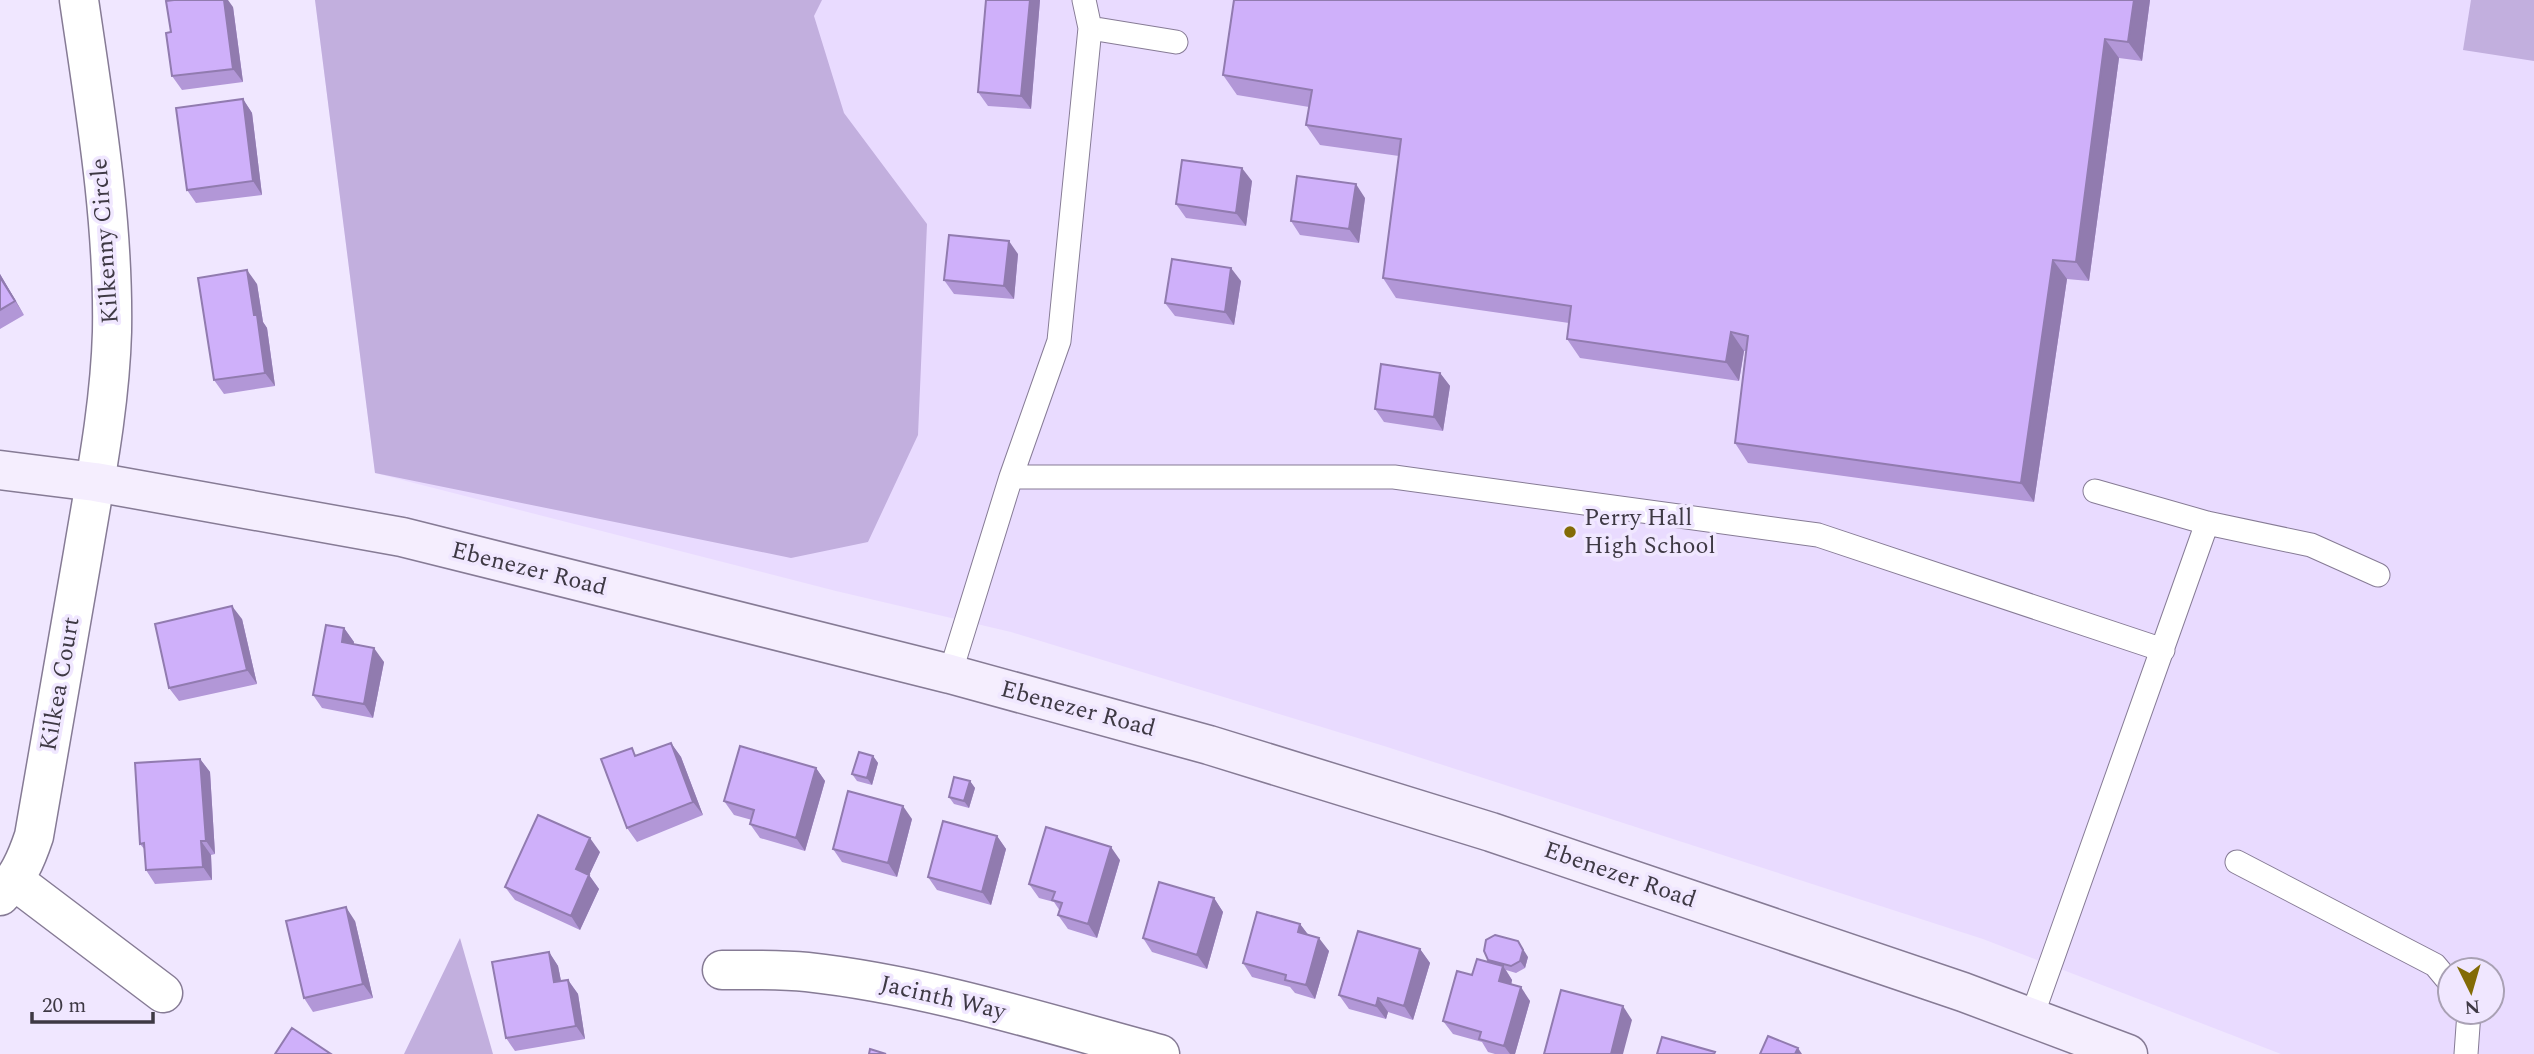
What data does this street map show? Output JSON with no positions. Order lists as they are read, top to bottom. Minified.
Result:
{"streets":{"street":["Kilkenny Circle","Ebenezer Road","Kilkea Court","Jacinth Way"]},"crossings":[["Kilkenny Circle","Ebenezer Road"],["Kilkenny Circle","Kilkea Court"],["Ebenezer Road","Kilkea Court"]],"places":["Perry Hall High School"],"scale_bar":"20 m","north":"bottom"}
